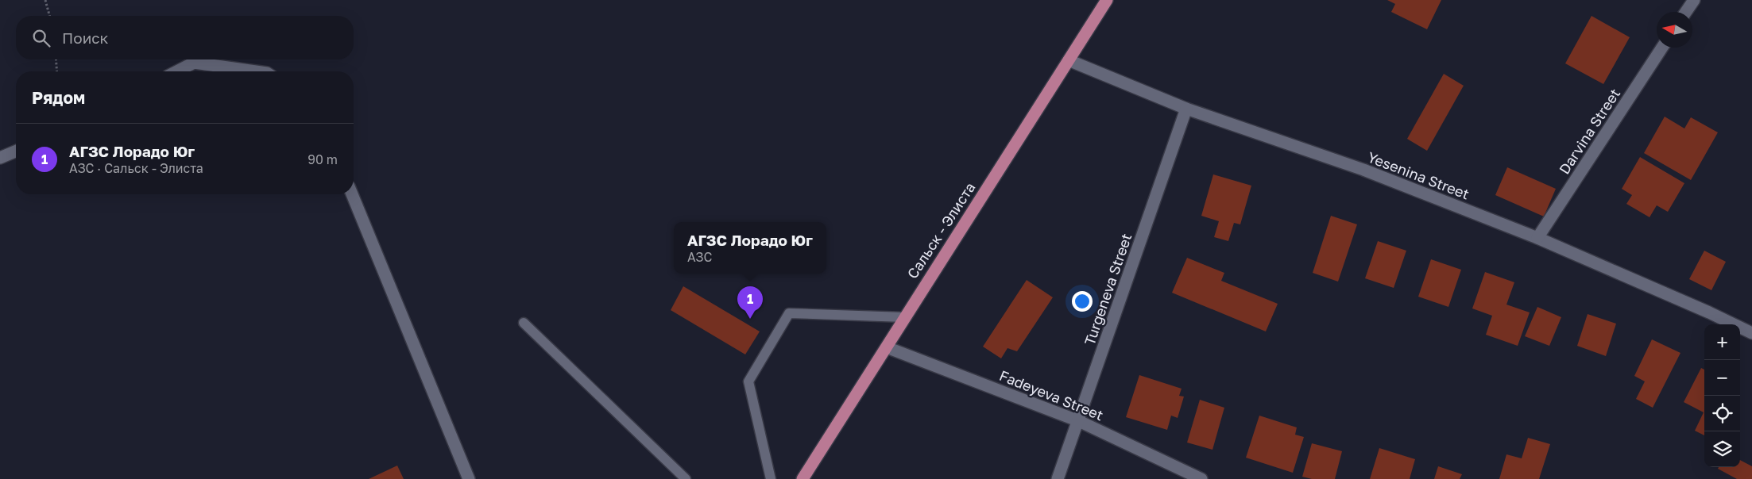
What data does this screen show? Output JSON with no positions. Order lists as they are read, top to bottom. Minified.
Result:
{"streets":{"main road":["Сальск - Элиста"],"street":["Darvina Street","Yesenina Street","Turgeneva Street","Fadeyeva Street"]},"crossings":[["Darvina Street","Yesenina Street"],["Yesenina Street","Сальск - Элиста"],["Yesenina Street","Turgeneva Street"],["Сальск - Элиста","Fadeyeva Street"],["Turgeneva Street","Fadeyeva Street"]],"north":"left","page":{"search":"Поиск","heading":"Рядом","list":[{"mark":"1","name":"АГЗС Лорадо Юг","note":"АЗС · Сальск - Элиста","value":"90 m"}],"popup":["АГЗС Лорадо Юг","АЗС"],"pins":"1","map_buttons":["+","−"]}}
